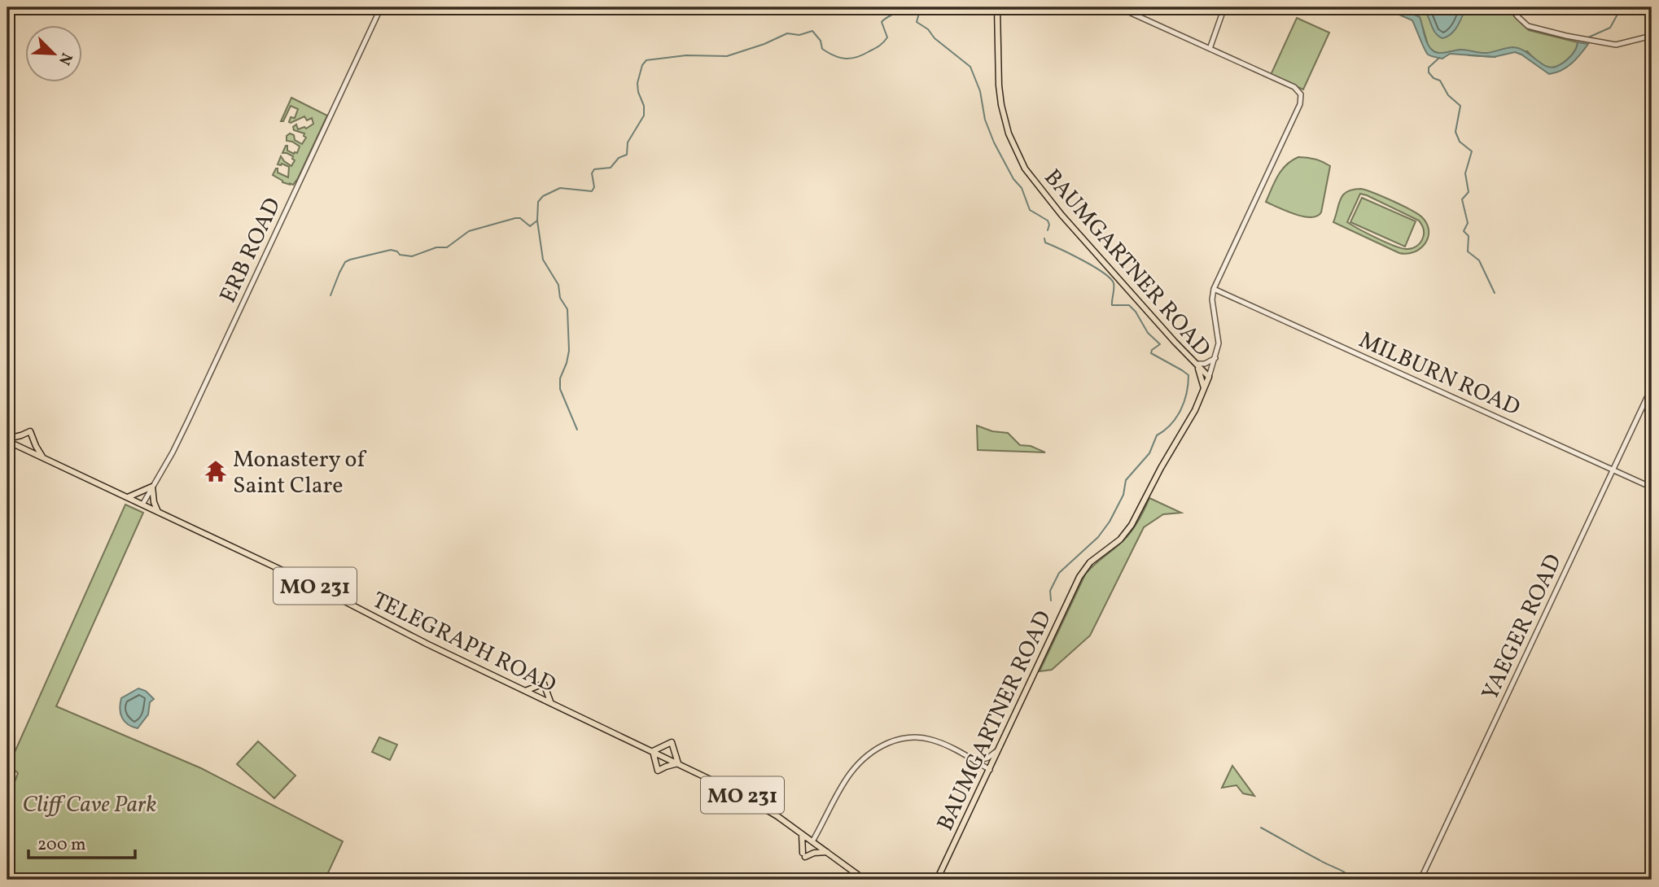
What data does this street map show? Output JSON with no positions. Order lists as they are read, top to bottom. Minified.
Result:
{"streets":{"main road":["BAUMGARTNER ROAD","MO 231","TELEGRAPH ROAD"],"street":["ERB ROAD","MILBURN ROAD","YAEGER ROAD"]},"crossings":[["ERB ROAD","TELEGRAPH ROAD"],["MILBURN ROAD","YAEGER ROAD"]],"parks":["Cliff Cave Park"],"places":{"temple":["Monastery of Saint Clare"]},"scale_bar":"200 m","north":"bottom right"}
